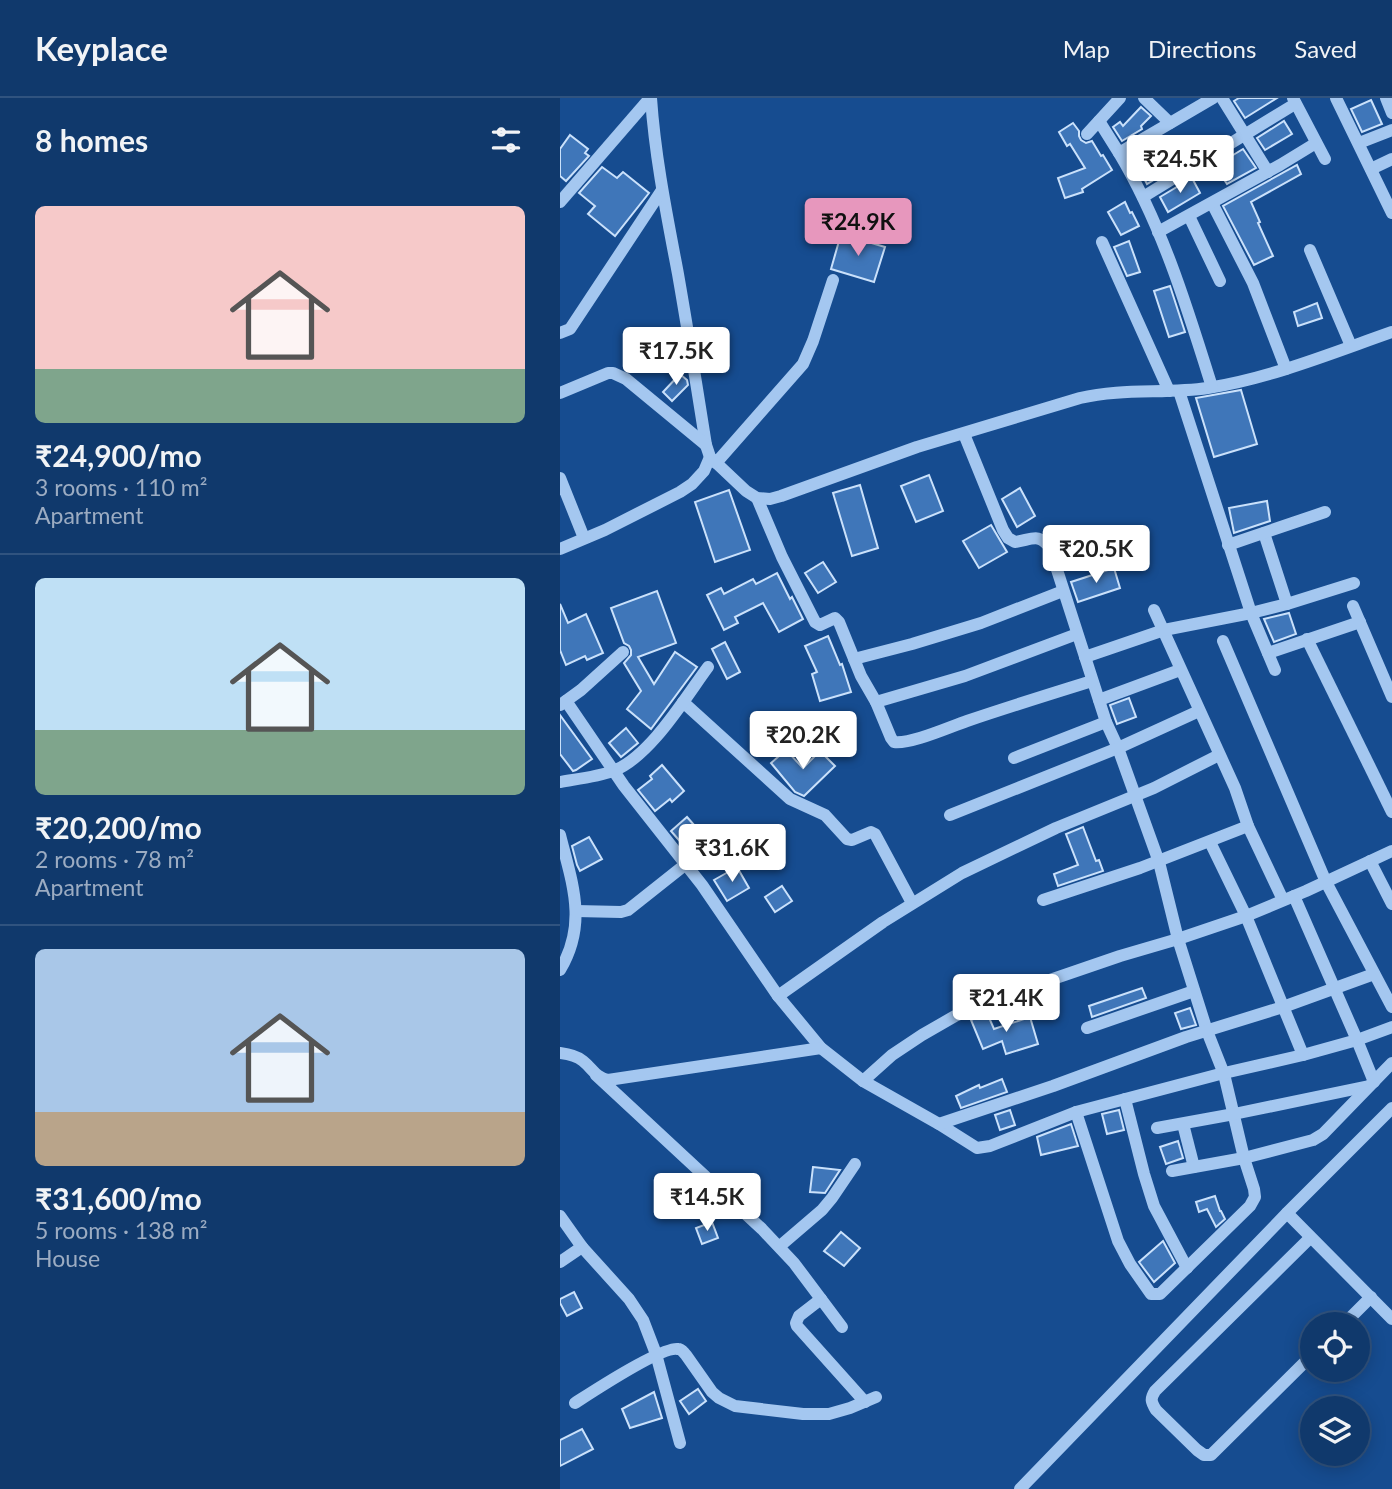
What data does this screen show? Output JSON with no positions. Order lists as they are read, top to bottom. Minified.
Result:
{"page":{"header":"Keyplace","nav":["Map","Directions","Saved"],"heading":"8 homes","price":["₹24.5K","₹24.9K","₹17.5K","₹20.5K","₹20.2K","₹31.6K","₹21.4K","₹14.5K"],"list":[{"name":"₹24,900/mo","note":"3 rooms · 110 m² · Apartment"},{"name":"₹20,200/mo","note":"2 rooms · 78 m² · Apartment"},{"name":"₹31,600/mo","note":"5 rooms · 138 m² · House"}]}}
